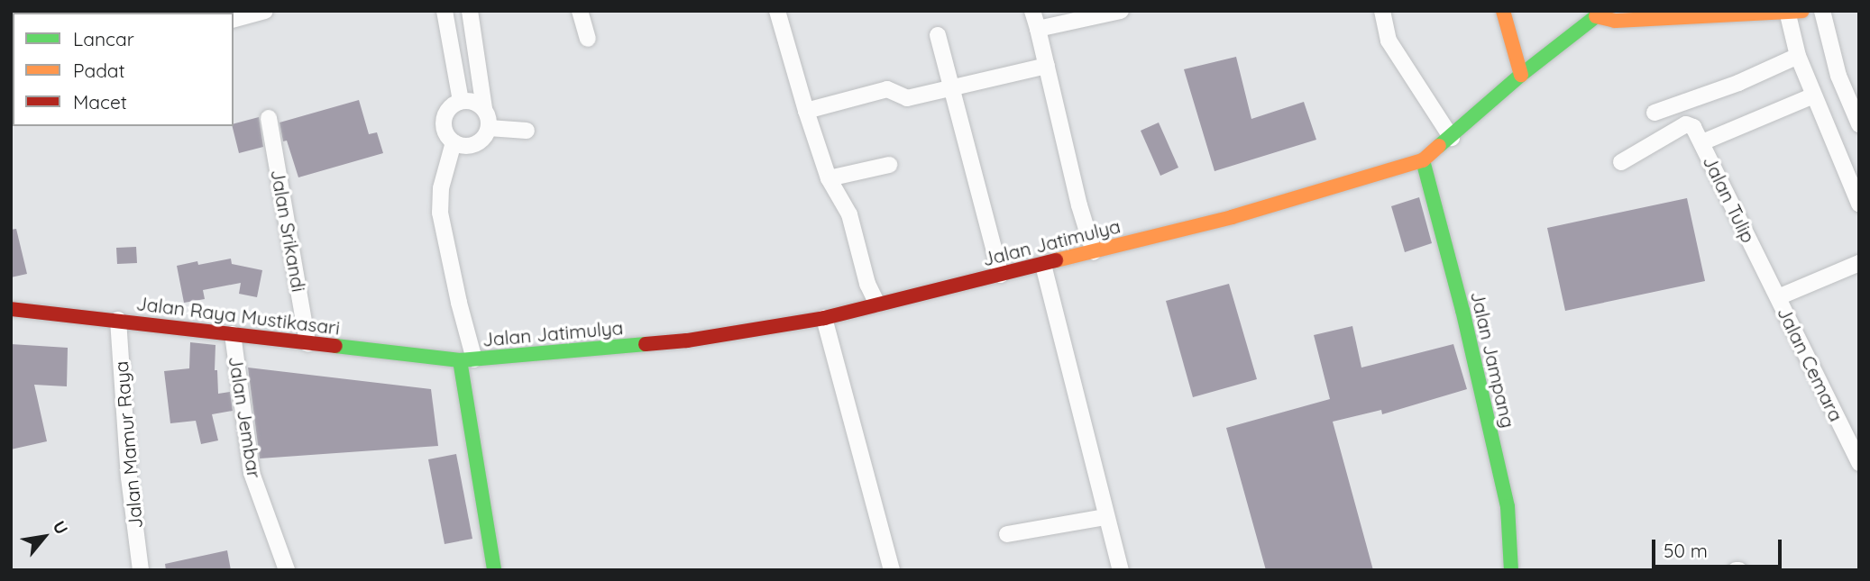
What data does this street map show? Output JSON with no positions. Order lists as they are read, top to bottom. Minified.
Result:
{"streets":{"main road":["Jalan Jatimulya","Jalan Raya Mustikasari","Jalan Jampang"],"street":["Jalan Tulip","Jalan Srikandi","Jalan Cemara","Jalan Jembar","Jalan Mamur Raya"]},"crossings":[["Jalan Tulip","Jalan Cemara"],["Jalan Srikandi","Jalan Raya Mustikasari"],["Jalan Jatimulya","Jalan Raya Mustikasari"],["Jalan Jatimulya","Jalan Jampang"],["Jalan Raya Mustikasari","Jalan Jembar"],["Jalan Raya Mustikasari","Jalan Mamur Raya"]],"legend":["Lancar","Padat","Macet"],"scale_bar":"50 m","north":"top right"}
